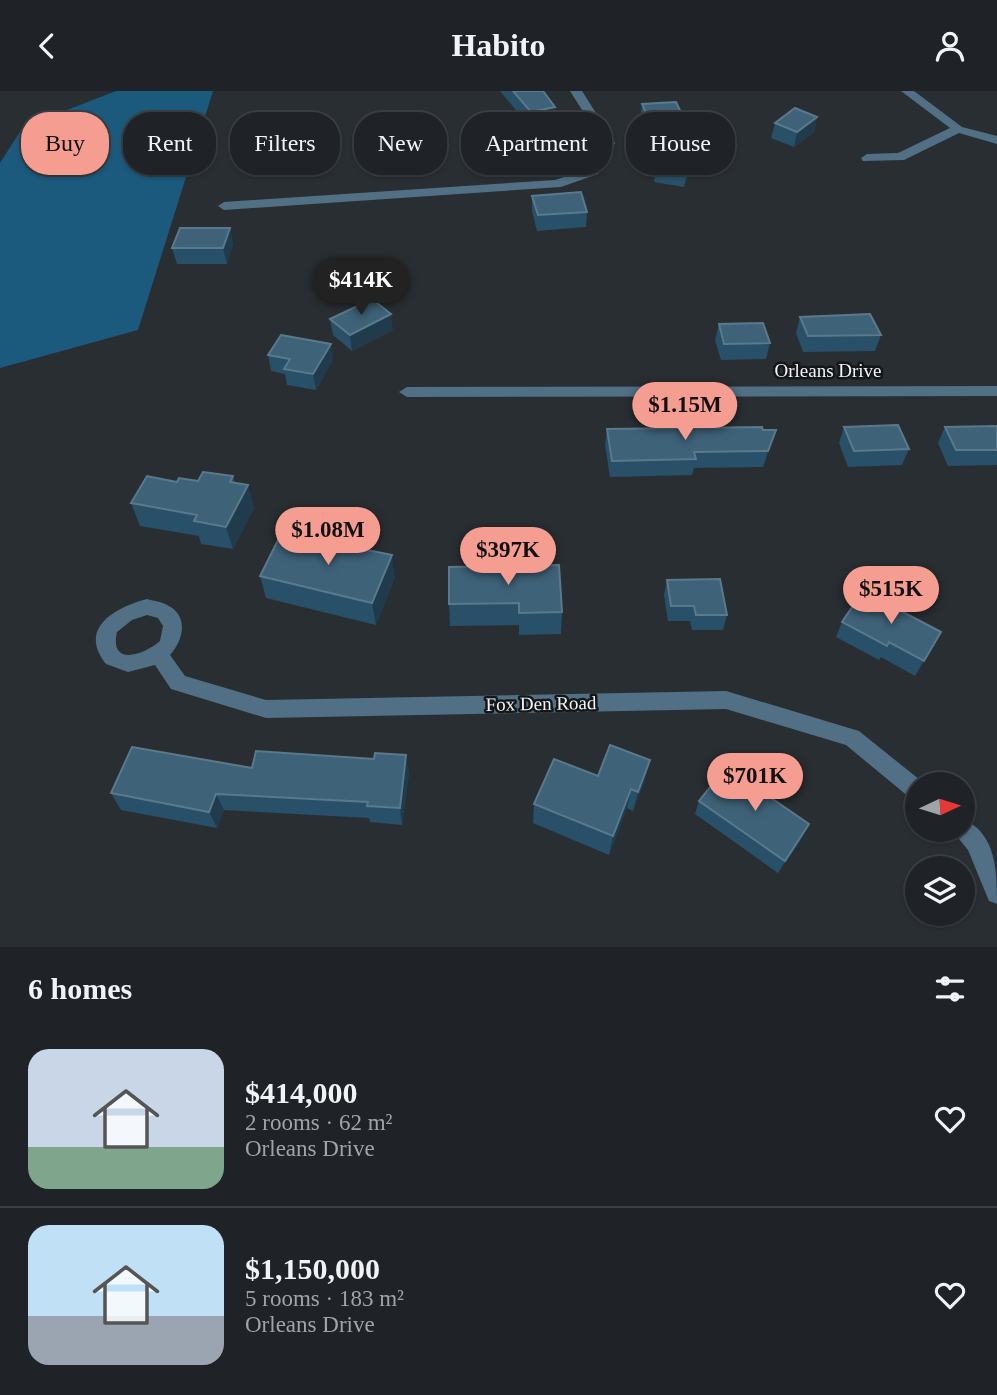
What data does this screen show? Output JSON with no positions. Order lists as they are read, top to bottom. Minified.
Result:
{"streets":{"street":["Orleans Drive","Fox Den Road"]},"north":"right","page":{"header":"Habito","chip":["Buy","Rent","Filters","New","Apartment","House"],"price":["$414K","$1.15M","$1.08M","$397K","$515K","$701K"],"heading":"6 homes","list":[{"name":"$414,000","note":"2 rooms · 62 m² · Orleans Drive"},{"name":"$1,150,000","note":"5 rooms · 183 m² · Orleans Drive"}]}}
